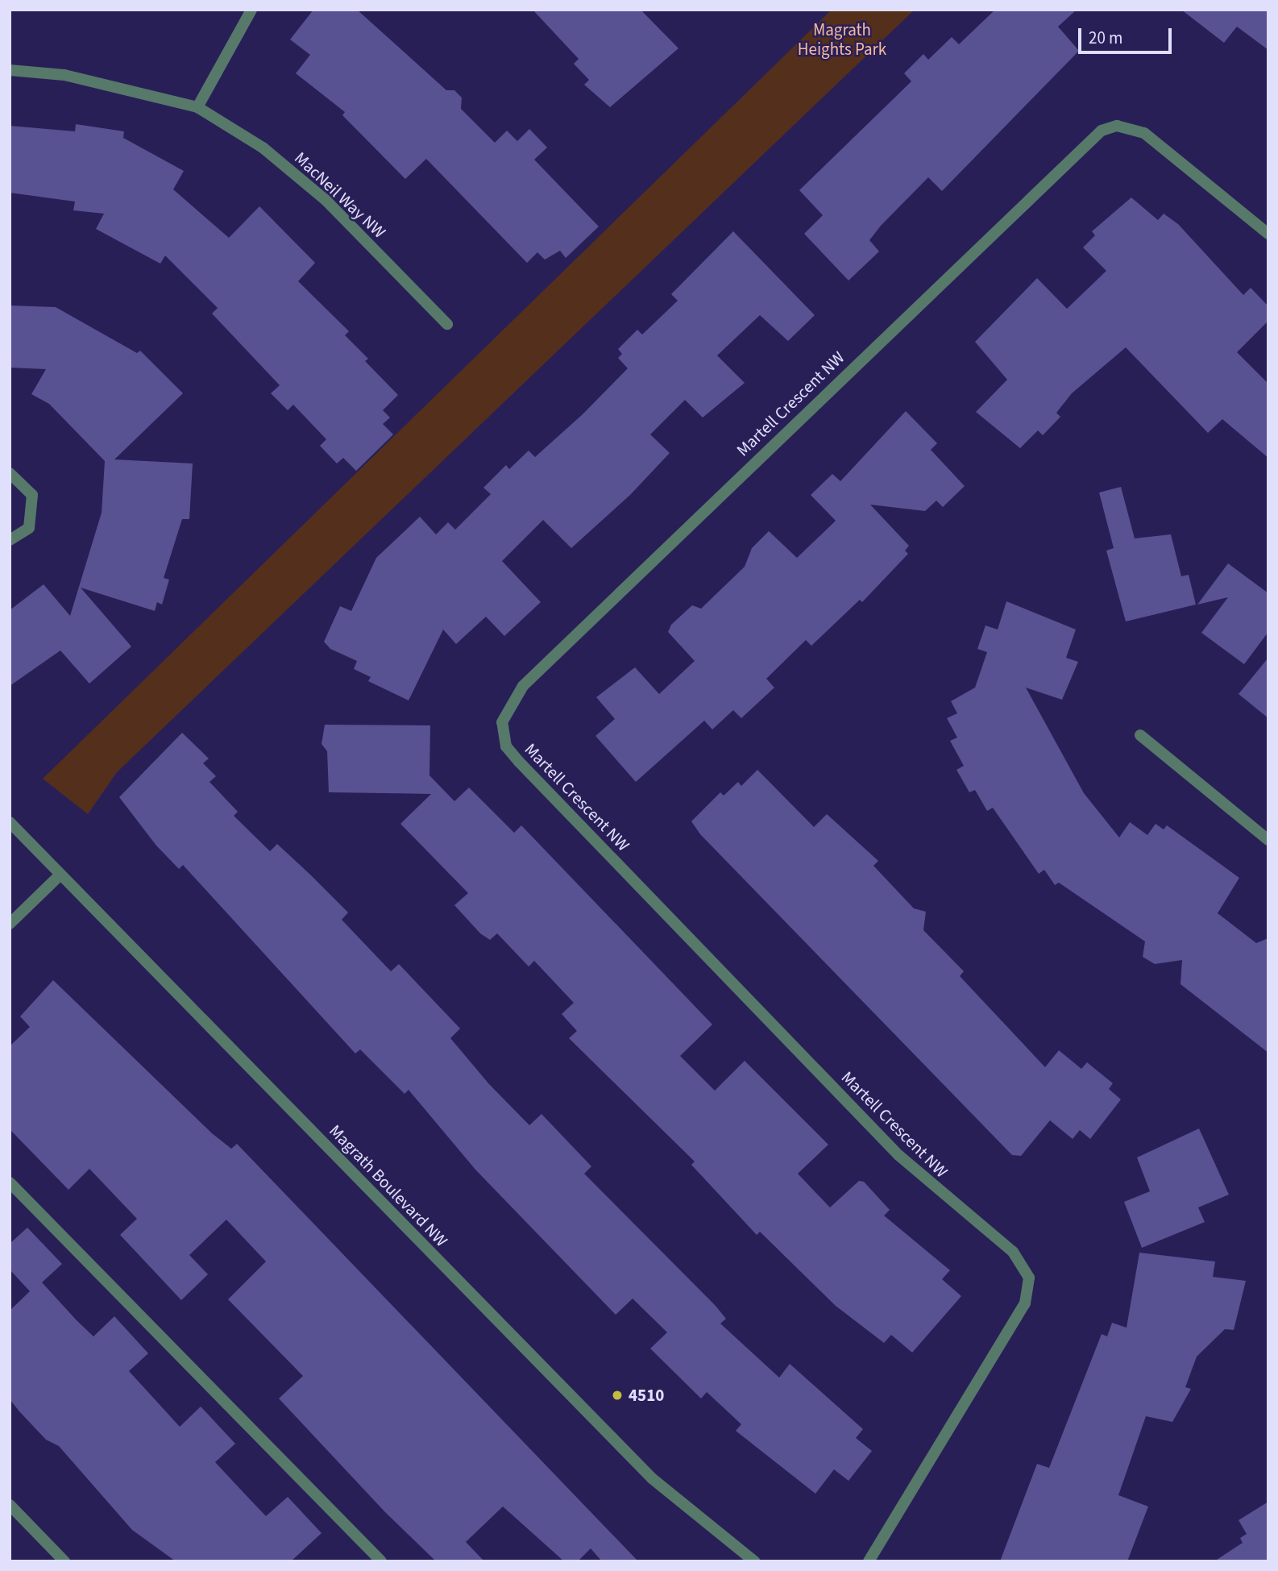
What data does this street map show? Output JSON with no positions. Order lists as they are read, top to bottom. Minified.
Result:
{"streets":{"street":["MacNeil Way NW","Martell Crescent NW","Magrath Boulevard NW"]},"parks":["Magrath Heights Park"],"places":["4510"],"scale_bar":"20 m"}
